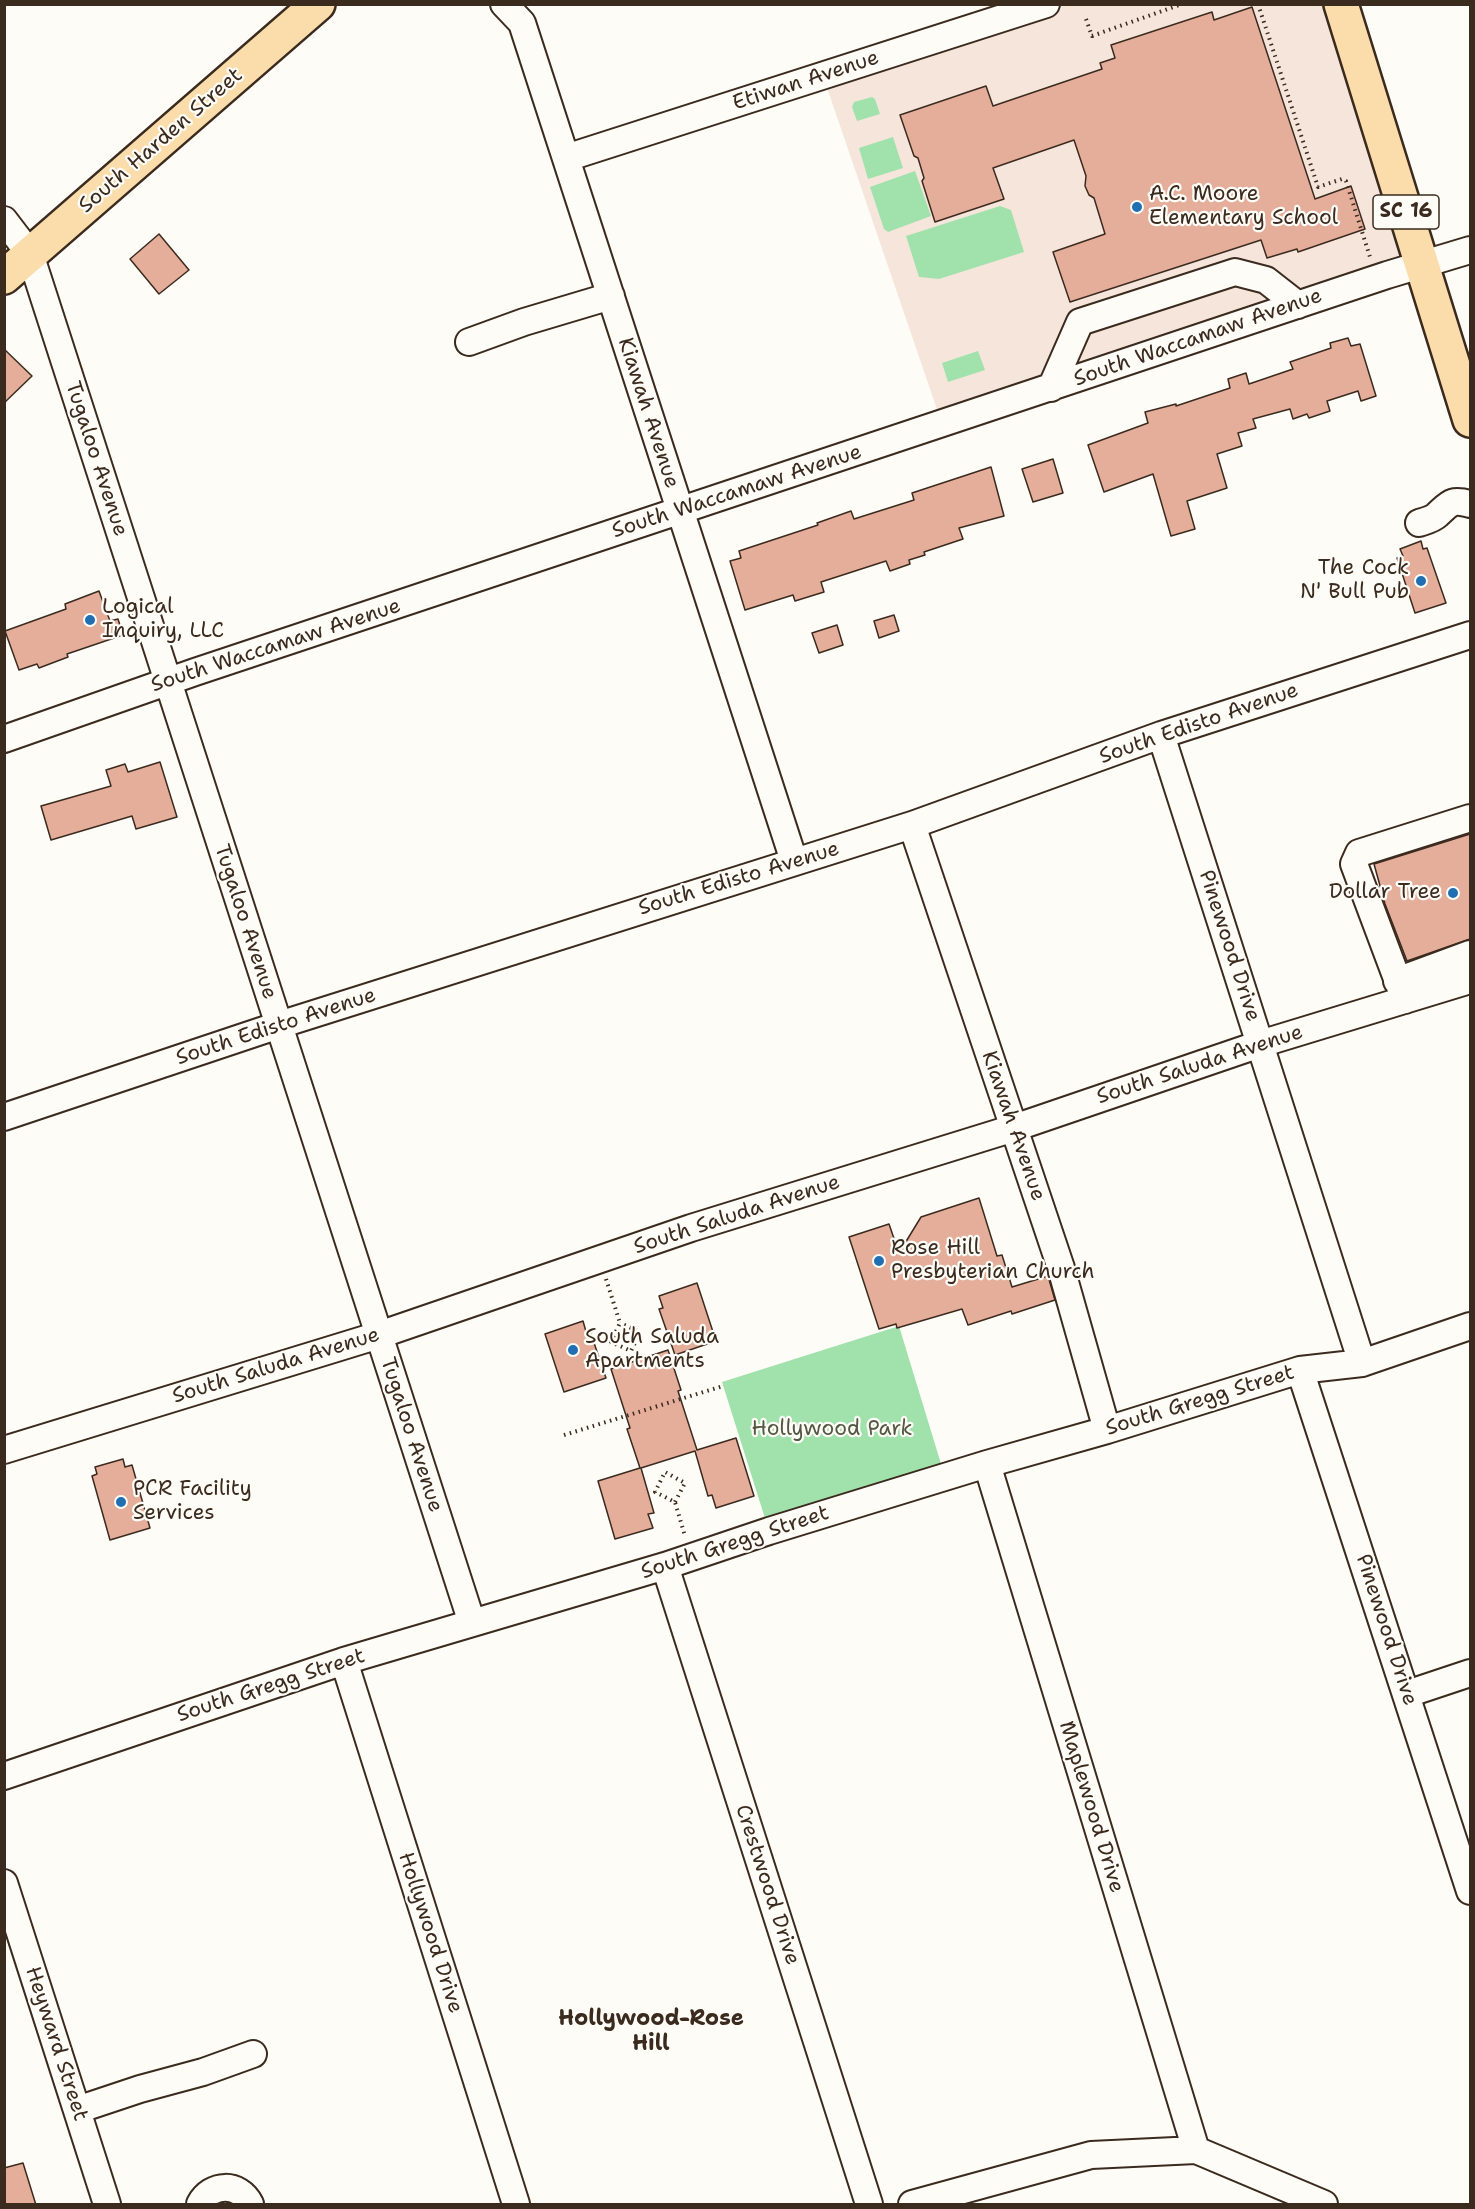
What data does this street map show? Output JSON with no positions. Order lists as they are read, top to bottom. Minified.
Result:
{"streets":{"main road":["South Harden Street","SC 16"],"street":["Etiwan Avenue","South Waccamaw Avenue","Kiawah Avenue","Tugaloo Avenue","South Edisto Avenue","Pinewood Drive","South Saluda Avenue","South Gregg Street","Maplewood Drive","Crestwood Drive","Hollywood Drive","Heyward Street"]},"crossings":[["Etiwan Avenue","Kiawah Avenue"],["South Harden Street","Tugaloo Avenue"],["SC 16","South Waccamaw Avenue"],["South Waccamaw Avenue","Kiawah Avenue"],["South Waccamaw Avenue","Tugaloo Avenue"],["Kiawah Avenue","South Edisto Avenue"],["Kiawah Avenue","South Saluda Avenue"],["Kiawah Avenue","South Gregg Street"],["Tugaloo Avenue","South Edisto Avenue"],["Tugaloo Avenue","South Saluda Avenue"],["Tugaloo Avenue","South Gregg Street"],["South Edisto Avenue","Pinewood Drive"],["Pinewood Drive","South Saluda Avenue"],["Pinewood Drive","South Gregg Street"],["South Gregg Street","Maplewood Drive"],["South Gregg Street","Crestwood Drive"],["South Gregg Street","Hollywood Drive"]],"districts":["Hollywood-Rose Hill"],"parks":["Hollywood Park"],"places":["A.C. Moore Elementary School","The Cock N' Bull Pub","Logical Inquiry, LLC","Dollar Tree","Rose Hill Presbyterian Church","South Saluda Apartments","PCR Facility Services"]}
